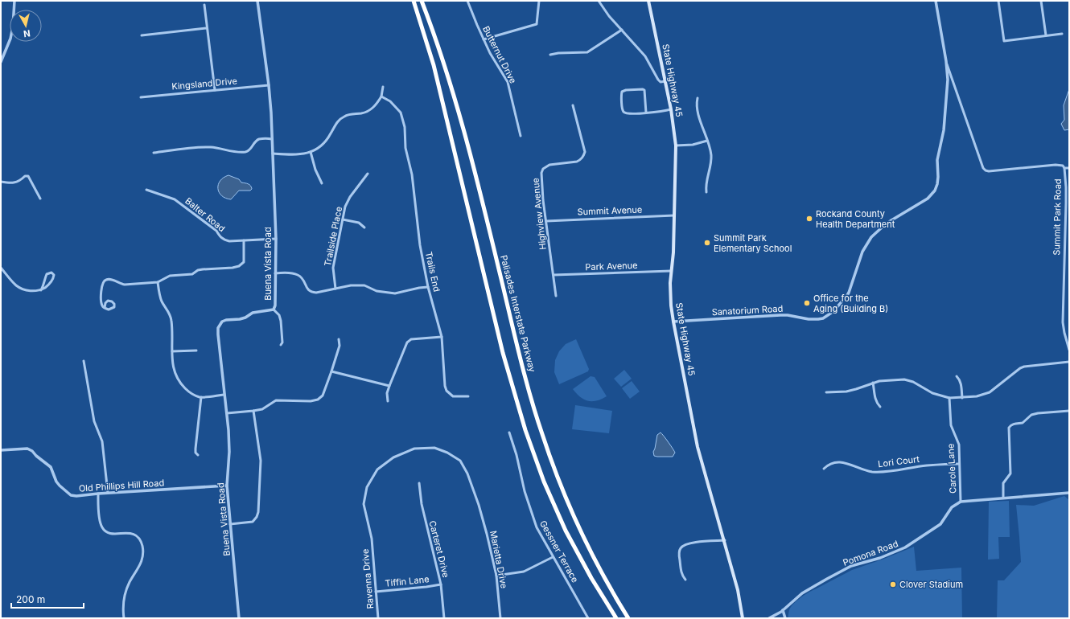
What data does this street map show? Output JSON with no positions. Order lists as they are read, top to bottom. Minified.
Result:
{"streets":{"highway":["Palisades Interstate Parkway"],"main road":["State Highway 45"],"street":["Butternut Drive","Kingsland Drive","Summit Avenue","Highview Avenue","Balter Road","Summit Park Road","Trailside Place","Buena Vista Road","Park Avenue","Trails End","Sanatorium Road","Lori Court","Carole Lane","Old Phillips Hill Road","Carteret Drive","Gessner Terrace","Pomona Road","Marietta Drive","Ravenna Drive","Tiffin Lane"]},"crossings":[["State Highway 45","Summit Avenue"],["State Highway 45","Park Avenue"],["State Highway 45","Sanatorium Road"],["Kingsland Drive","Buena Vista Road"],["Summit Avenue","Highview Avenue"],["Highview Avenue","Park Avenue"],["Balter Road","Buena Vista Road"],["Summit Park Road","Sanatorium Road"],["Buena Vista Road","Old Phillips Hill Road"],["Lori Court","Carole Lane"],["Carole Lane","Pomona Road"],["Carteret Drive","Tiffin Lane"],["Marietta Drive","Ravenna Drive"],["Ravenna Drive","Tiffin Lane"]],"places":["Rockand County Health Department","Summit Park Elementary School","Office for the Aging (Building B)","Clover Stadium"],"scale_bar":"200 m","north":"bottom"}
